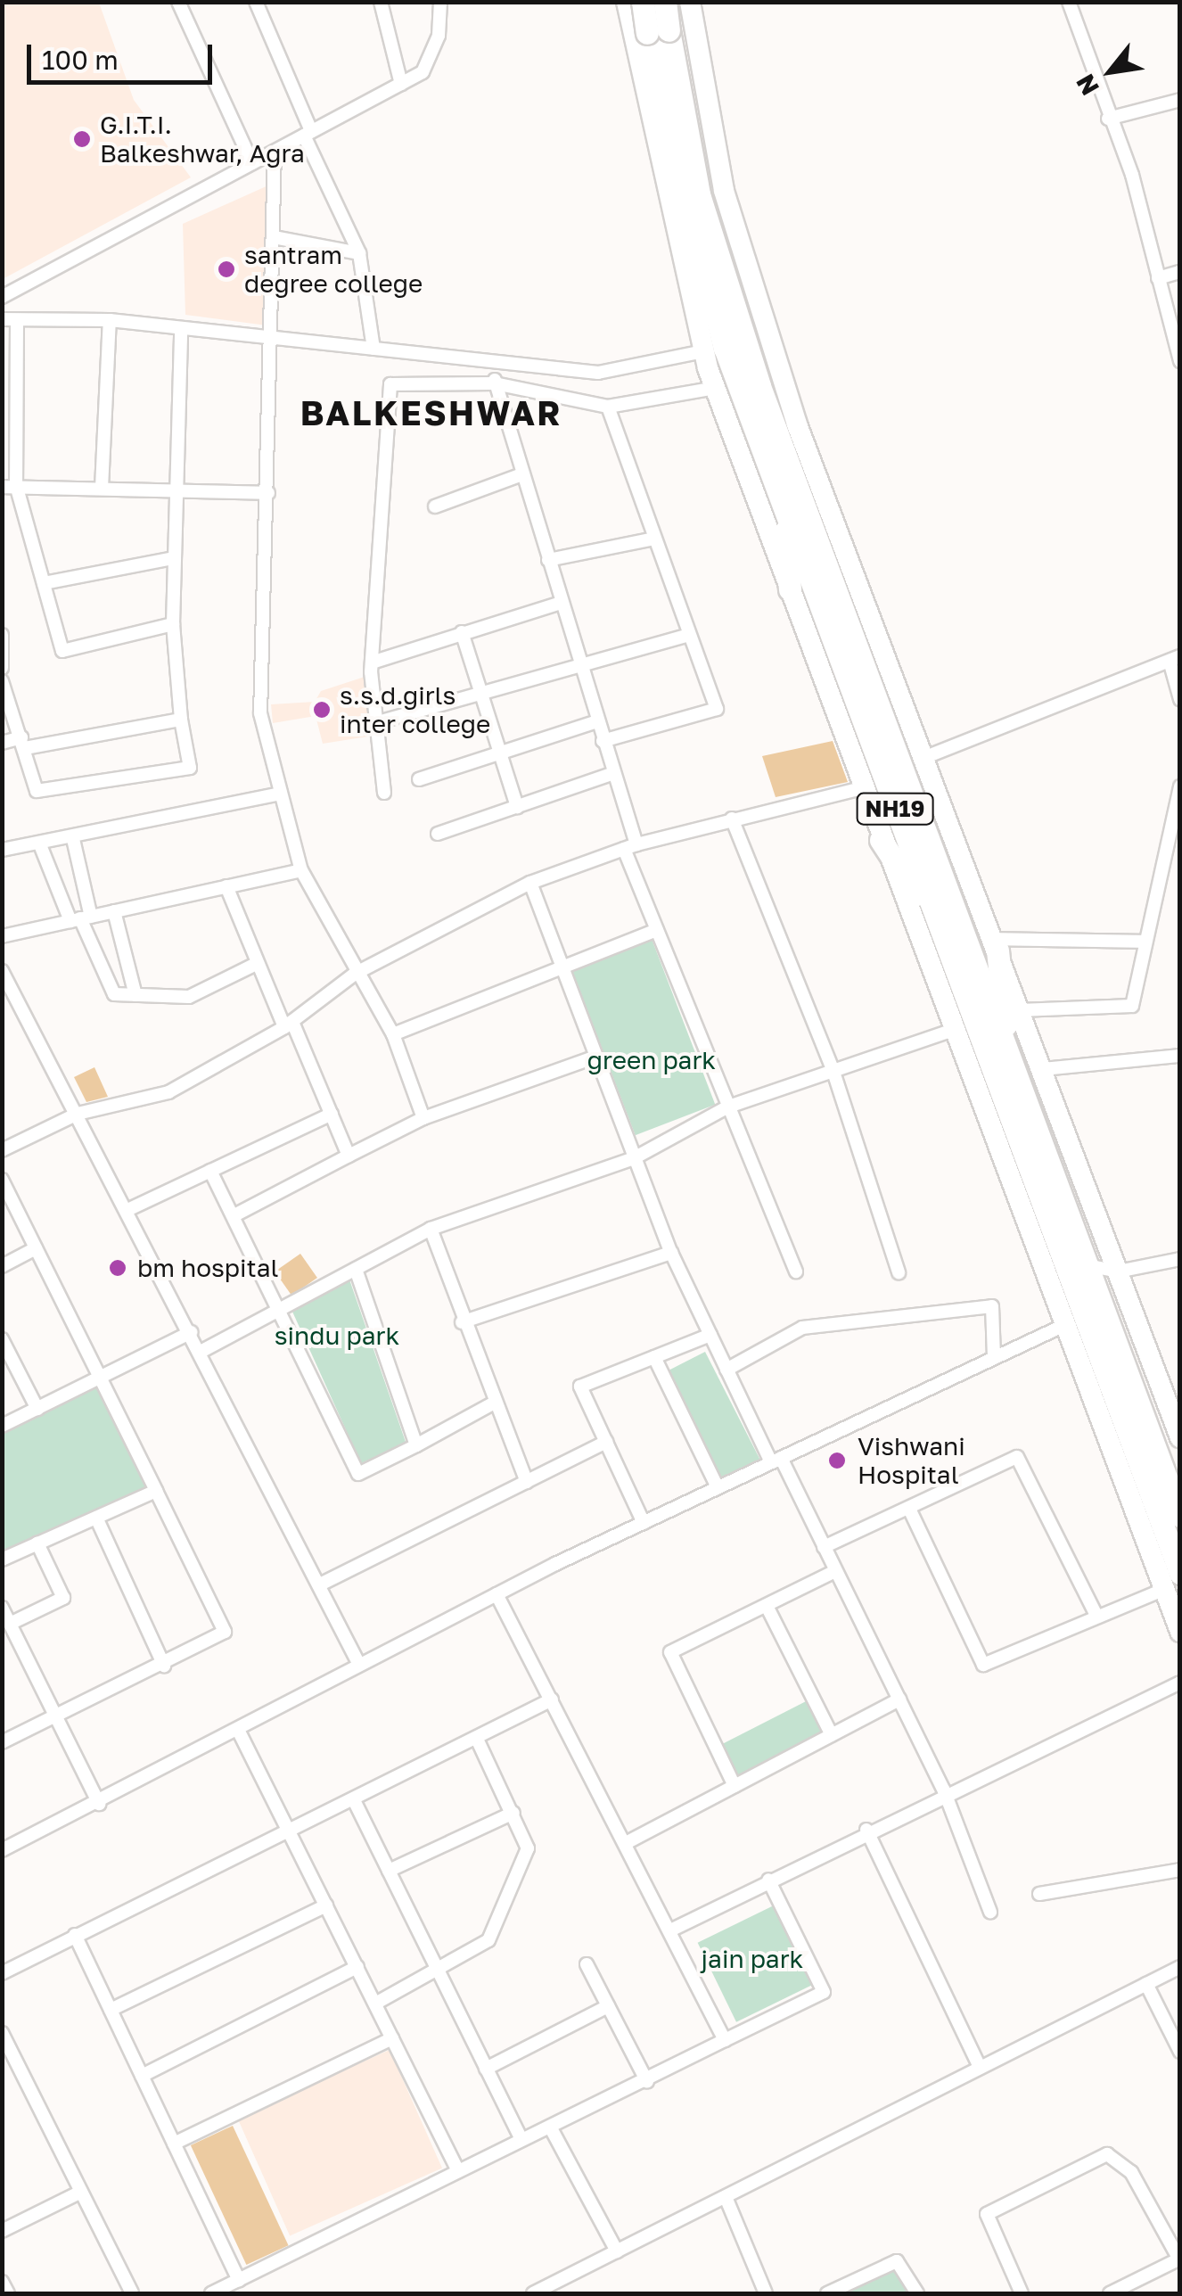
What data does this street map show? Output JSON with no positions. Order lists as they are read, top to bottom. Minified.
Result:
{"streets":{"highway":["NH19"]},"districts":["BALKESHWAR"],"parks":["green park","sindu park","jain park"],"places":["G.I.T.I. Balkeshwar, Agra","santram degree college","s.s.d.girls inter college","bm hospital","Vishwani Hospital"],"scale_bar":"100 m","north":"bottom left"}
